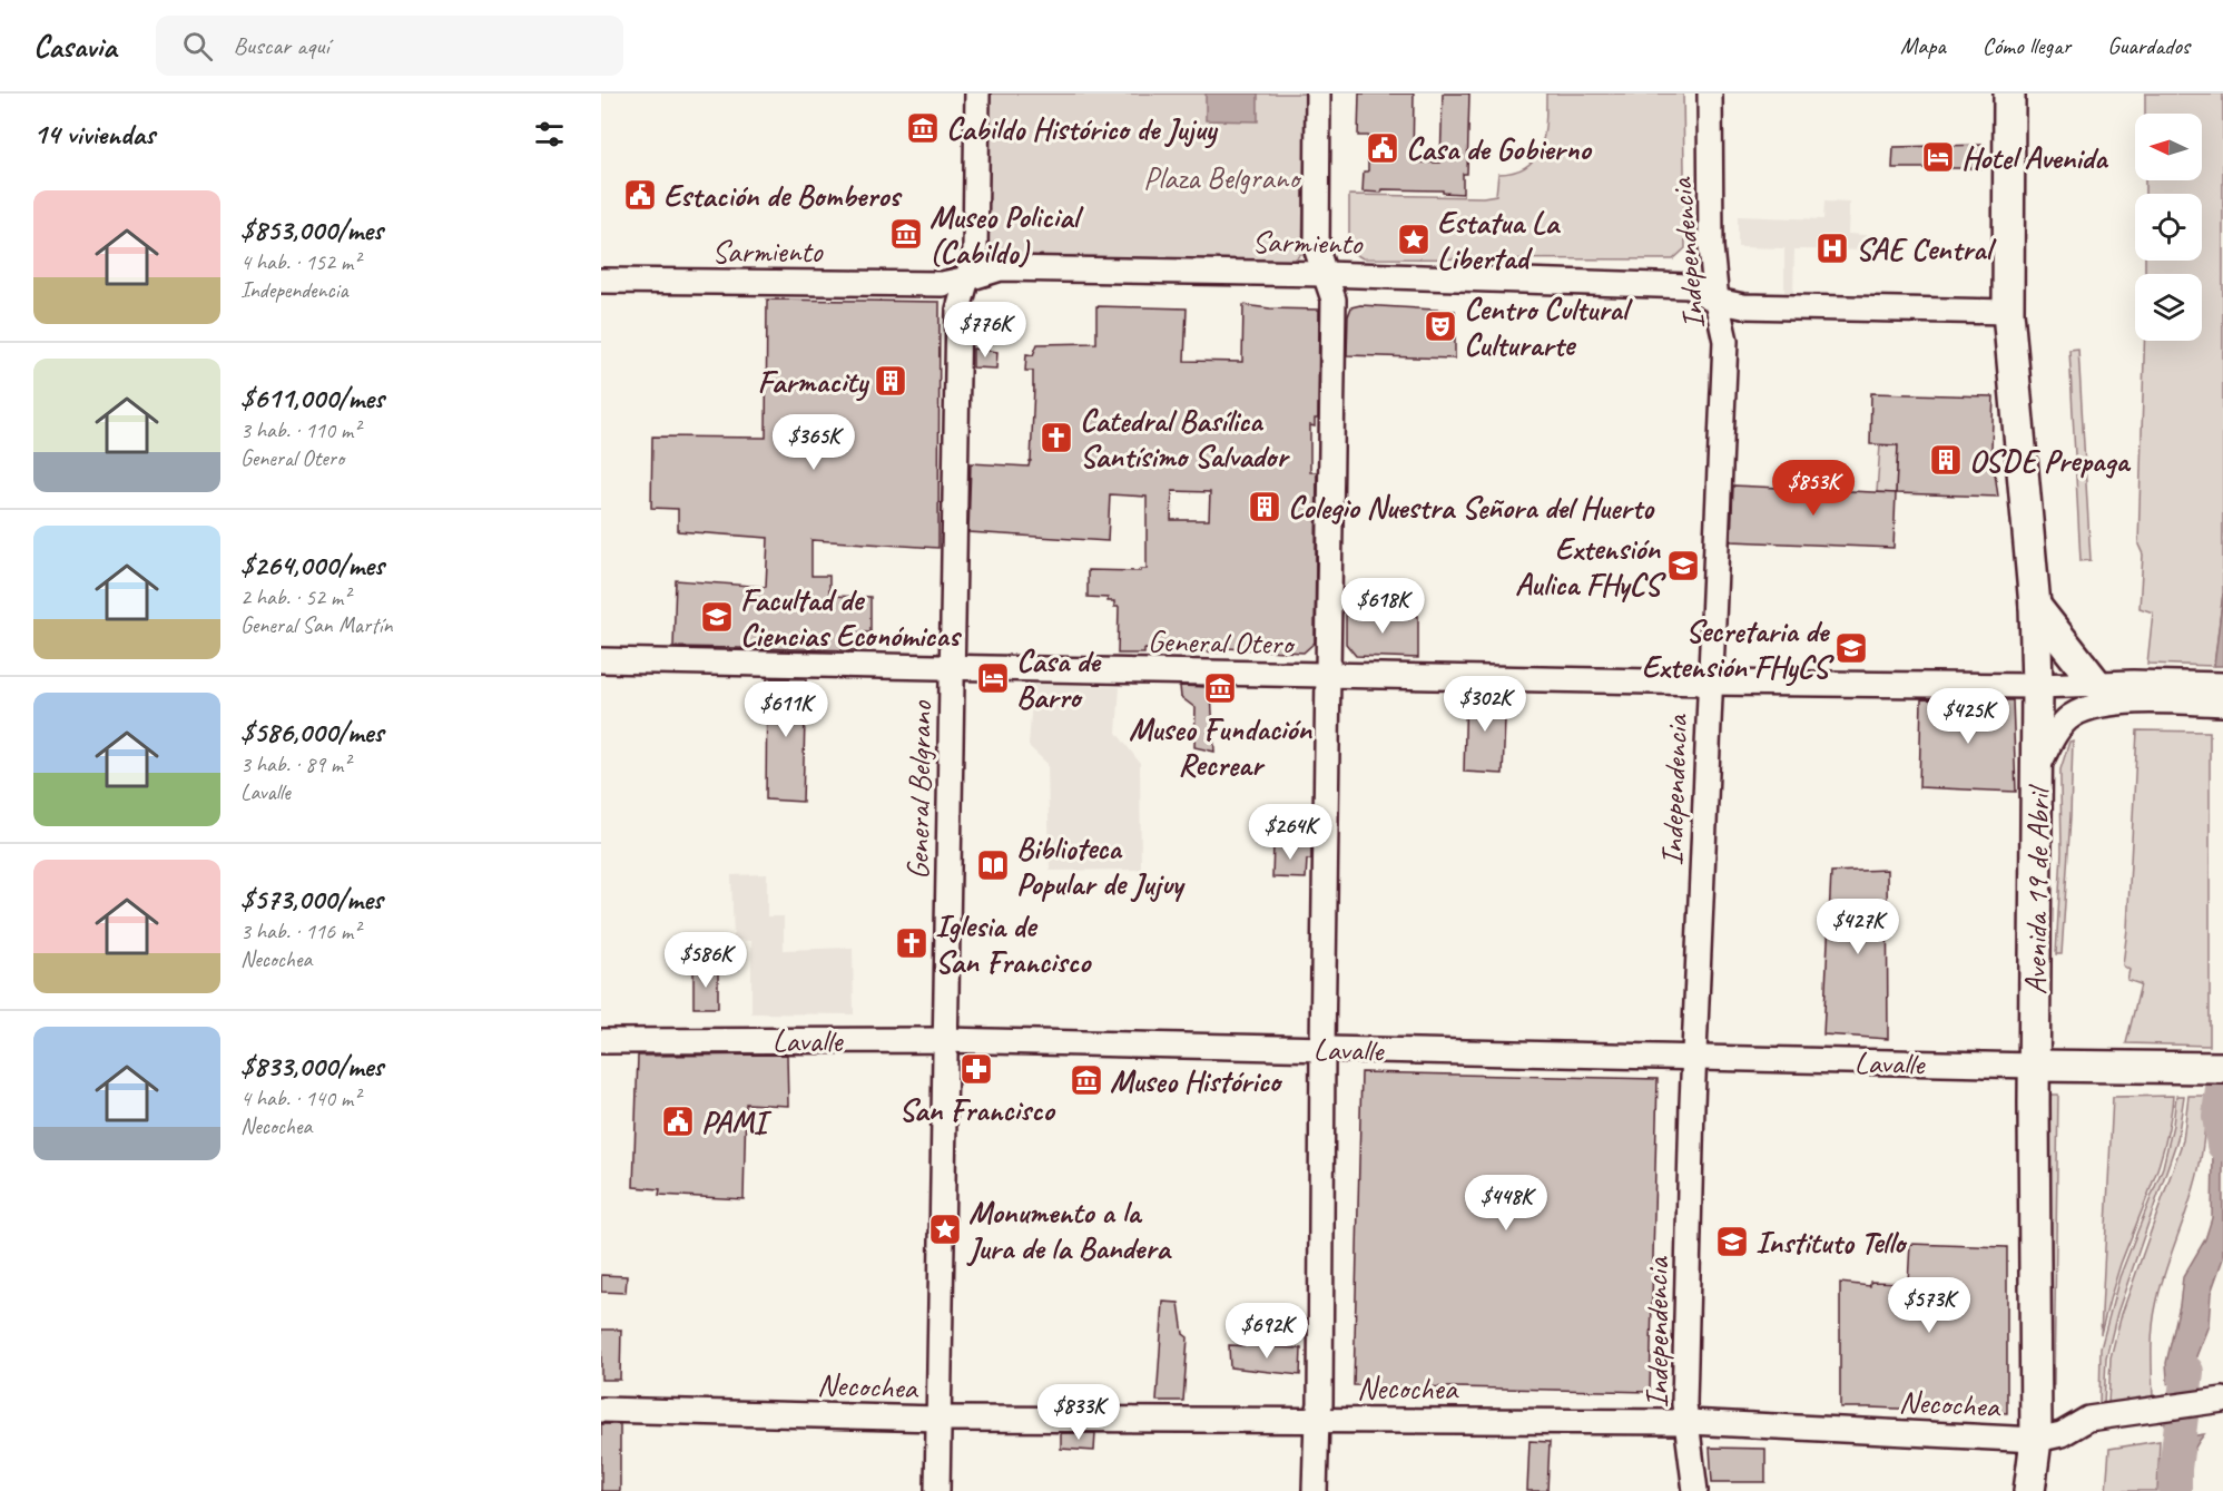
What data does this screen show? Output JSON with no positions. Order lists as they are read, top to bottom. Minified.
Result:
{"streets":{"main road":["Avenida 19 de Abril","Lavalle"],"street":["Sarmiento","Independencia","General Otero","General Belgrano","Necochea"]},"crossings":[["Sarmiento","Independencia"],["Sarmiento","General Belgrano"],["Sarmiento","Avenida 19 de Abril"],["Independencia","General Otero"],["Independencia","Lavalle"],["Independencia","Necochea"],["General Otero","General Belgrano"],["General Otero","Avenida 19 de Abril"],["General Belgrano","Lavalle"],["General Belgrano","Necochea"],["Avenida 19 de Abril","Lavalle"],["Avenida 19 de Abril","Necochea"]],"parks":["Plaza Belgrano"],"places":{"museum":["Cabildo Histórico de Jujuy","Museo Policial (Cabildo)","Museo Fundación Recrear","Museo Histórico"],"public building":["Casa de Gobierno","Estación de Bomberos","PAMI"],"hotel":["Hotel Avenida","Casa de Barro"],"place":["Estatua La Libertad","Monumento a la Jura de la Bandera"],"hospital":["SAE Central"],"theatre":["Centro Cultural Culturarte"],"building":["Farmacity","OSDE Prepaga","Colegio Nuestra Señora del Huerto"],"church":["Catedral Basílica Santísimo Salvador","Iglesia de San Francisco"],"school or university":["Extensión Aulica FHyCS","Facultad de Ciencias Económicas","Secretaria de Extensión FHyCS","Instituto Tello"],"library":["Biblioteca Popular de Jujuy"],"pharmacy":["San Francisco"]},"north":"left","page":{"header":"Casavia","search":"Buscar aquí","nav":["Mapa","Cómo llegar","Guardados"],"heading":"14 viviendas","list":[{"name":"$853,000/mes","note":"4 hab. · 152 m² · Independencia"},{"name":"$611,000/mes","note":"3 hab. · 110 m² · General Otero"},{"name":"$264,000/mes","note":"2 hab. · 52 m² · General San Martín"},{"name":"$586,000/mes","note":"3 hab. · 89 m² · Lavalle"},{"name":"$573,000/mes","note":"3 hab. · 116 m² · Necochea"},{"name":"$833,000/mes","note":"4 hab. · 140 m² · Necochea"}],"price":["$776K","$365K","$853K","$618K","$302K","$611K","$425K","$264K","$427K","$586K","$448K","$573K","$692K","$833K"]}}
